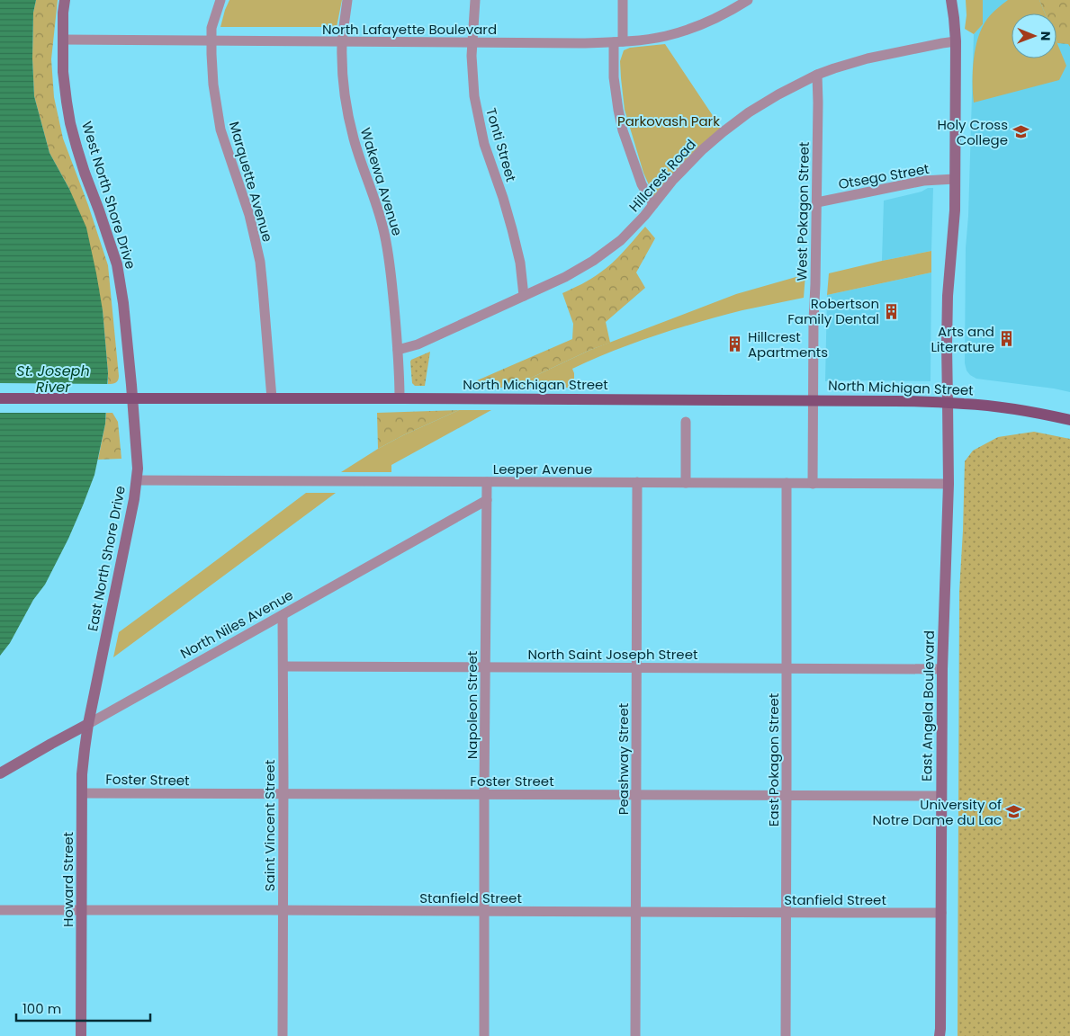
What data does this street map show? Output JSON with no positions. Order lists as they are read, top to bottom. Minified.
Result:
{"streets":{"main road":["North Michigan Street"],"street":["North Lafayette Boulevard","Tonti Street","Hillcrest Road","Otsego Street","Marquette Avenue","Wakewa Avenue","West North Shore Drive","West Pokagon Street","Leeper Avenue","East North Shore Drive","North Niles Avenue","North Saint Joseph Street","Napoleon Street","East Angela Boulevard","Peashway Street","East Pokagon Street","Foster Street","Saint Vincent Street","Howard Street","Stanfield Street"]},"crossings":[["North Lafayette Boulevard","Tonti Street"],["North Lafayette Boulevard","Marquette Avenue"],["North Lafayette Boulevard","Wakewa Avenue"],["North Lafayette Boulevard","West North Shore Drive"],["Tonti Street","Hillcrest Road"],["Hillcrest Road","Wakewa Avenue"],["Hillcrest Road","West Pokagon Street"],["Hillcrest Road","East Angela Boulevard"],["Otsego Street","West Pokagon Street"],["Otsego Street","East Angela Boulevard"],["Marquette Avenue","North Michigan Street"],["Wakewa Avenue","North Michigan Street"],["West North Shore Drive","North Michigan Street"],["West North Shore Drive","East North Shore Drive"],["West Pokagon Street","North Michigan Street"],["West Pokagon Street","Leeper Avenue"],["North Michigan Street","East North Shore Drive"],["North Michigan Street","East Angela Boulevard"],["Leeper Avenue","East North Shore Drive"],["Leeper Avenue","Napoleon Street"],["Leeper Avenue","East Angela Boulevard"],["Leeper Avenue","Peashway Street"],["Leeper Avenue","East Pokagon Street"],["East North Shore Drive","North Niles Avenue"],["East North Shore Drive","Howard Street"],["North Niles Avenue","Napoleon Street"],["North Niles Avenue","Saint Vincent Street"],["North Niles Avenue","Howard Street"],["North Saint Joseph Street","Napoleon Street"],["North Saint Joseph Street","East Angela Boulevard"],["North Saint Joseph Street","Peashway Street"],["North Saint Joseph Street","East Pokagon Street"],["North Saint Joseph Street","Saint Vincent Street"],["Napoleon Street","Foster Street"],["Napoleon Street","Stanfield Street"],["East Angela Boulevard","Foster Street"],["East Angela Boulevard","Stanfield Street"],["Peashway Street","Foster Street"],["Peashway Street","Stanfield Street"],["East Pokagon Street","Foster Street"],["East Pokagon Street","Stanfield Street"],["Foster Street","Saint Vincent Street"],["Foster Street","Howard Street"],["Saint Vincent Street","Stanfield Street"],["Howard Street","Stanfield Street"]],"water":["St. Joseph River"],"parks":["Parkovash Park"],"places":{"school or university":["Holy Cross College","University of Notre Dame du Lac"],"building":["Robertson Family Dental","Arts and Literature","Hillcrest Apartments"]},"scale_bar":"100 m","north":"right"}
